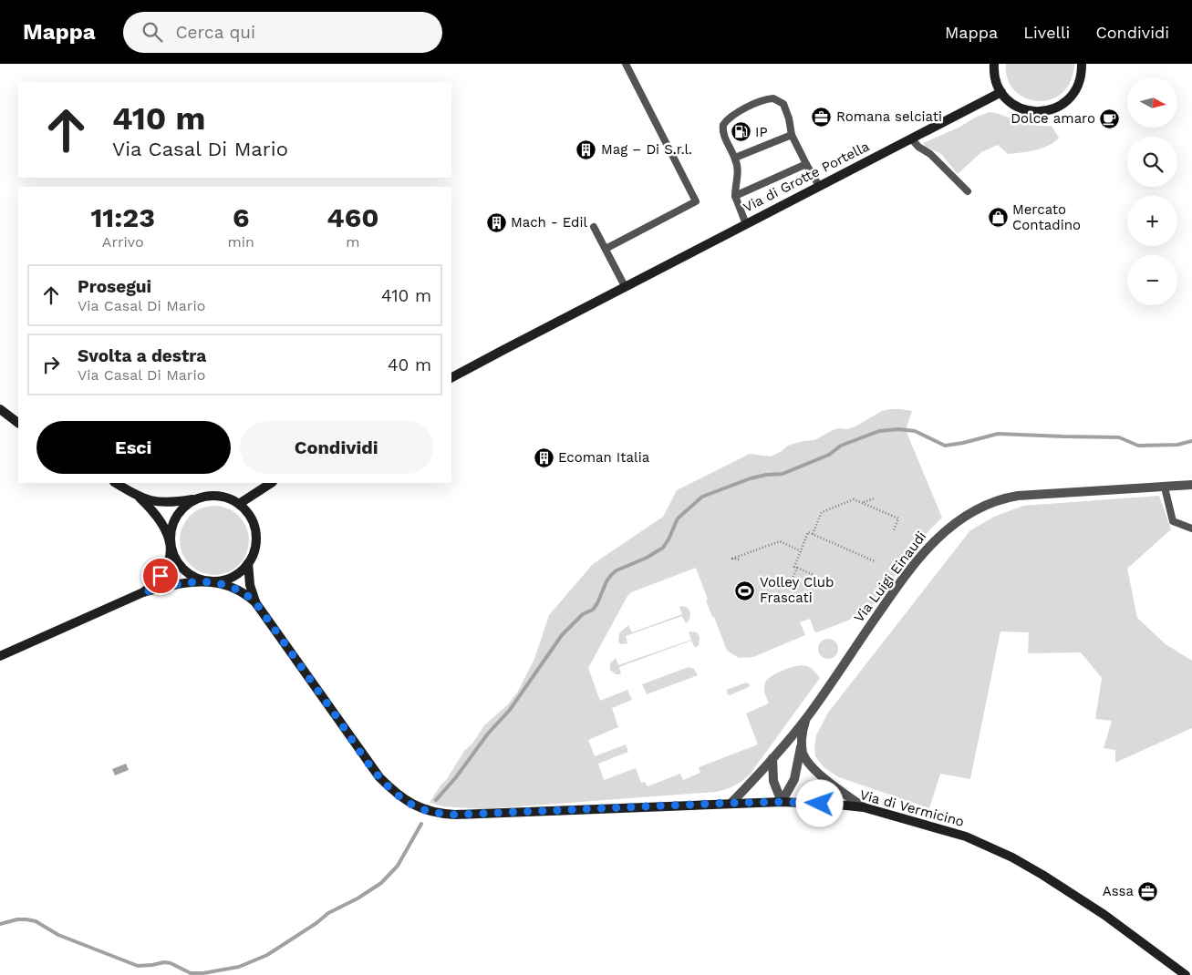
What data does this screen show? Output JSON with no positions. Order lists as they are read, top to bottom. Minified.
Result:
{"streets":{"main road":["Via di Grotte Portella","Via di Vermicino"],"street":["Via Luigi Einaudi"]},"crossings":[["Via Luigi Einaudi","Via di Vermicino"]],"places":{"office":["Romana selciati","Assa"],"cafe":["Dolce amaro"],"fuel station":["IP"],"building":["Mag – Di S.r.l.","Mach - Edil","Ecoman Italia"],"shop":["Mercato Contadino"],"sports":["Volley Club Frascati"]},"north":"right","page":{"header":"Mappa","search":"Cerca qui","nav":["Mappa","Livelli","Condividi"],"map_buttons":["+","−"],"turn":["410 m","Via Casal Di Mario"],"eta":["11:23","Arrivo","6","min","460","m"],"list":[{"name":"Prosegui","note":"Via Casal Di Mario","value":"410 m"},{"name":"Svolta a destra","note":"Via Casal Di Mario","value":"40 m"}],"buttons":["Esci","Condividi"]}}
